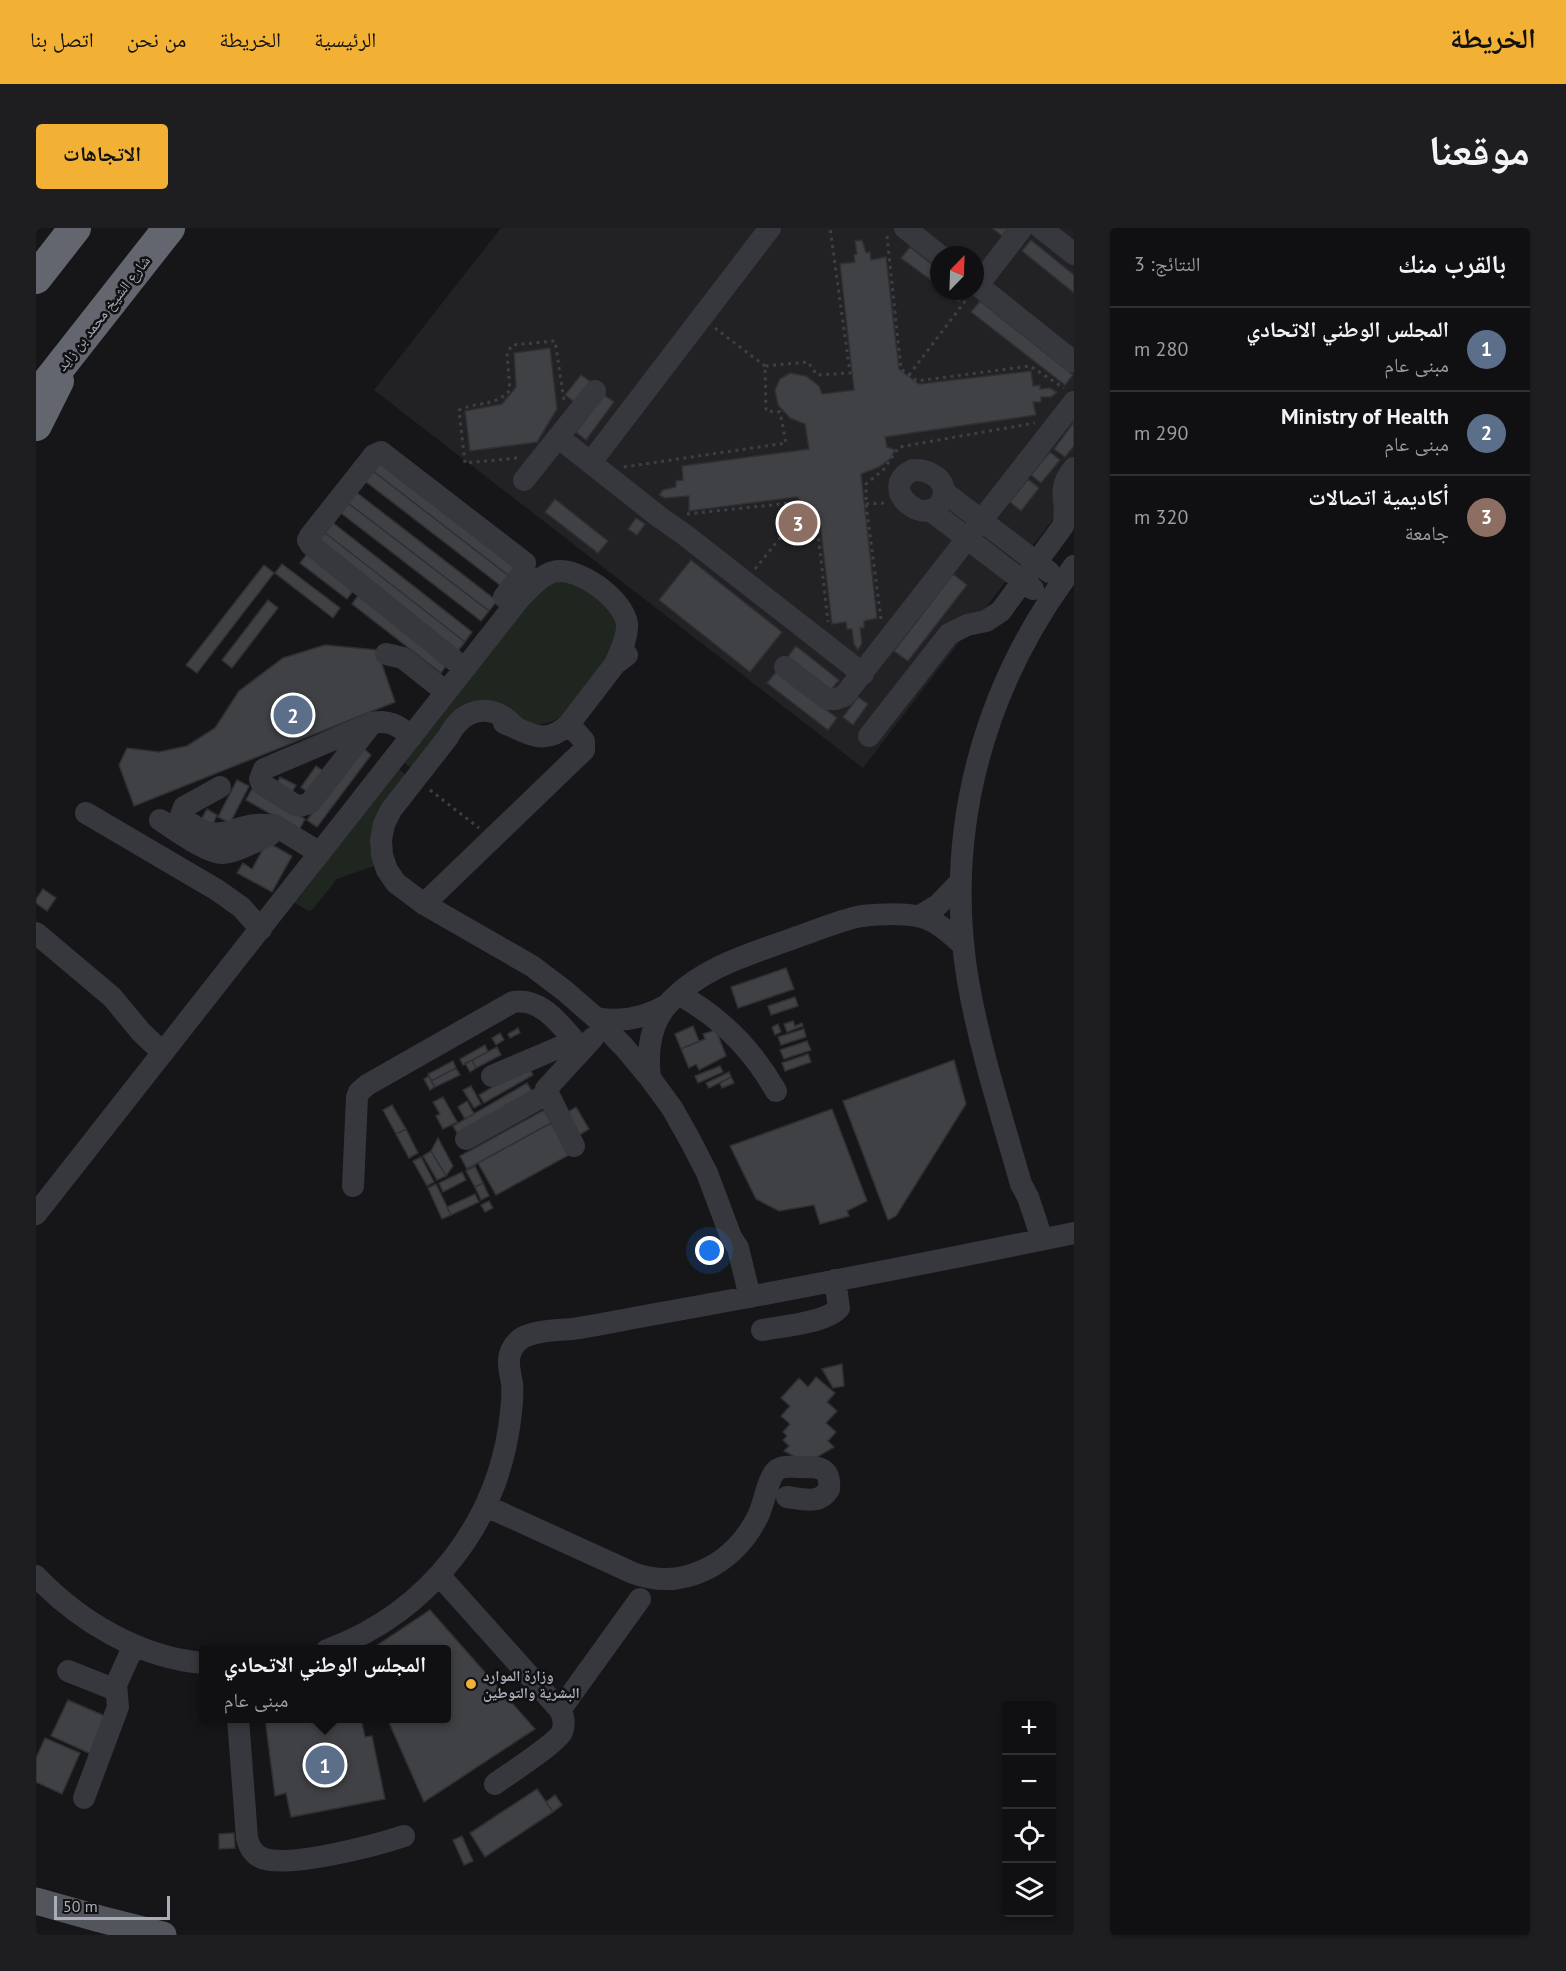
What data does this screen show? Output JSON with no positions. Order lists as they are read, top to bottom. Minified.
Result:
{"streets":{"highway":["شارع الشيخ محمد بن زايد"]},"places":["وزارة الموارد البشرية والتوطين"],"scale_bar":"50 m","north":"top right","page":{"header":"الخريطة","nav":["الرئيسية","الخريطة","من نحن","اتصل بنا"],"title":"موقعنا","buttons":"الاتجاهات","heading":["بالقرب منك","النتائج: 3"],"list":[{"mark":"1","name":"المجلس الوطني الاتحادي","note":"مبنى عام","value":"280 m"},{"mark":"2","name":"Ministry of Health","note":"مبنى عام","value":"290 m"},{"mark":"3","name":"أكاديمية اتصالات","note":"جامعة","value":"320 m"}],"pins":["3","2","1"],"popup":["المجلس الوطني الاتحادي","مبنى عام"],"map_buttons":["+","−"],"scale":"50 m"}}
